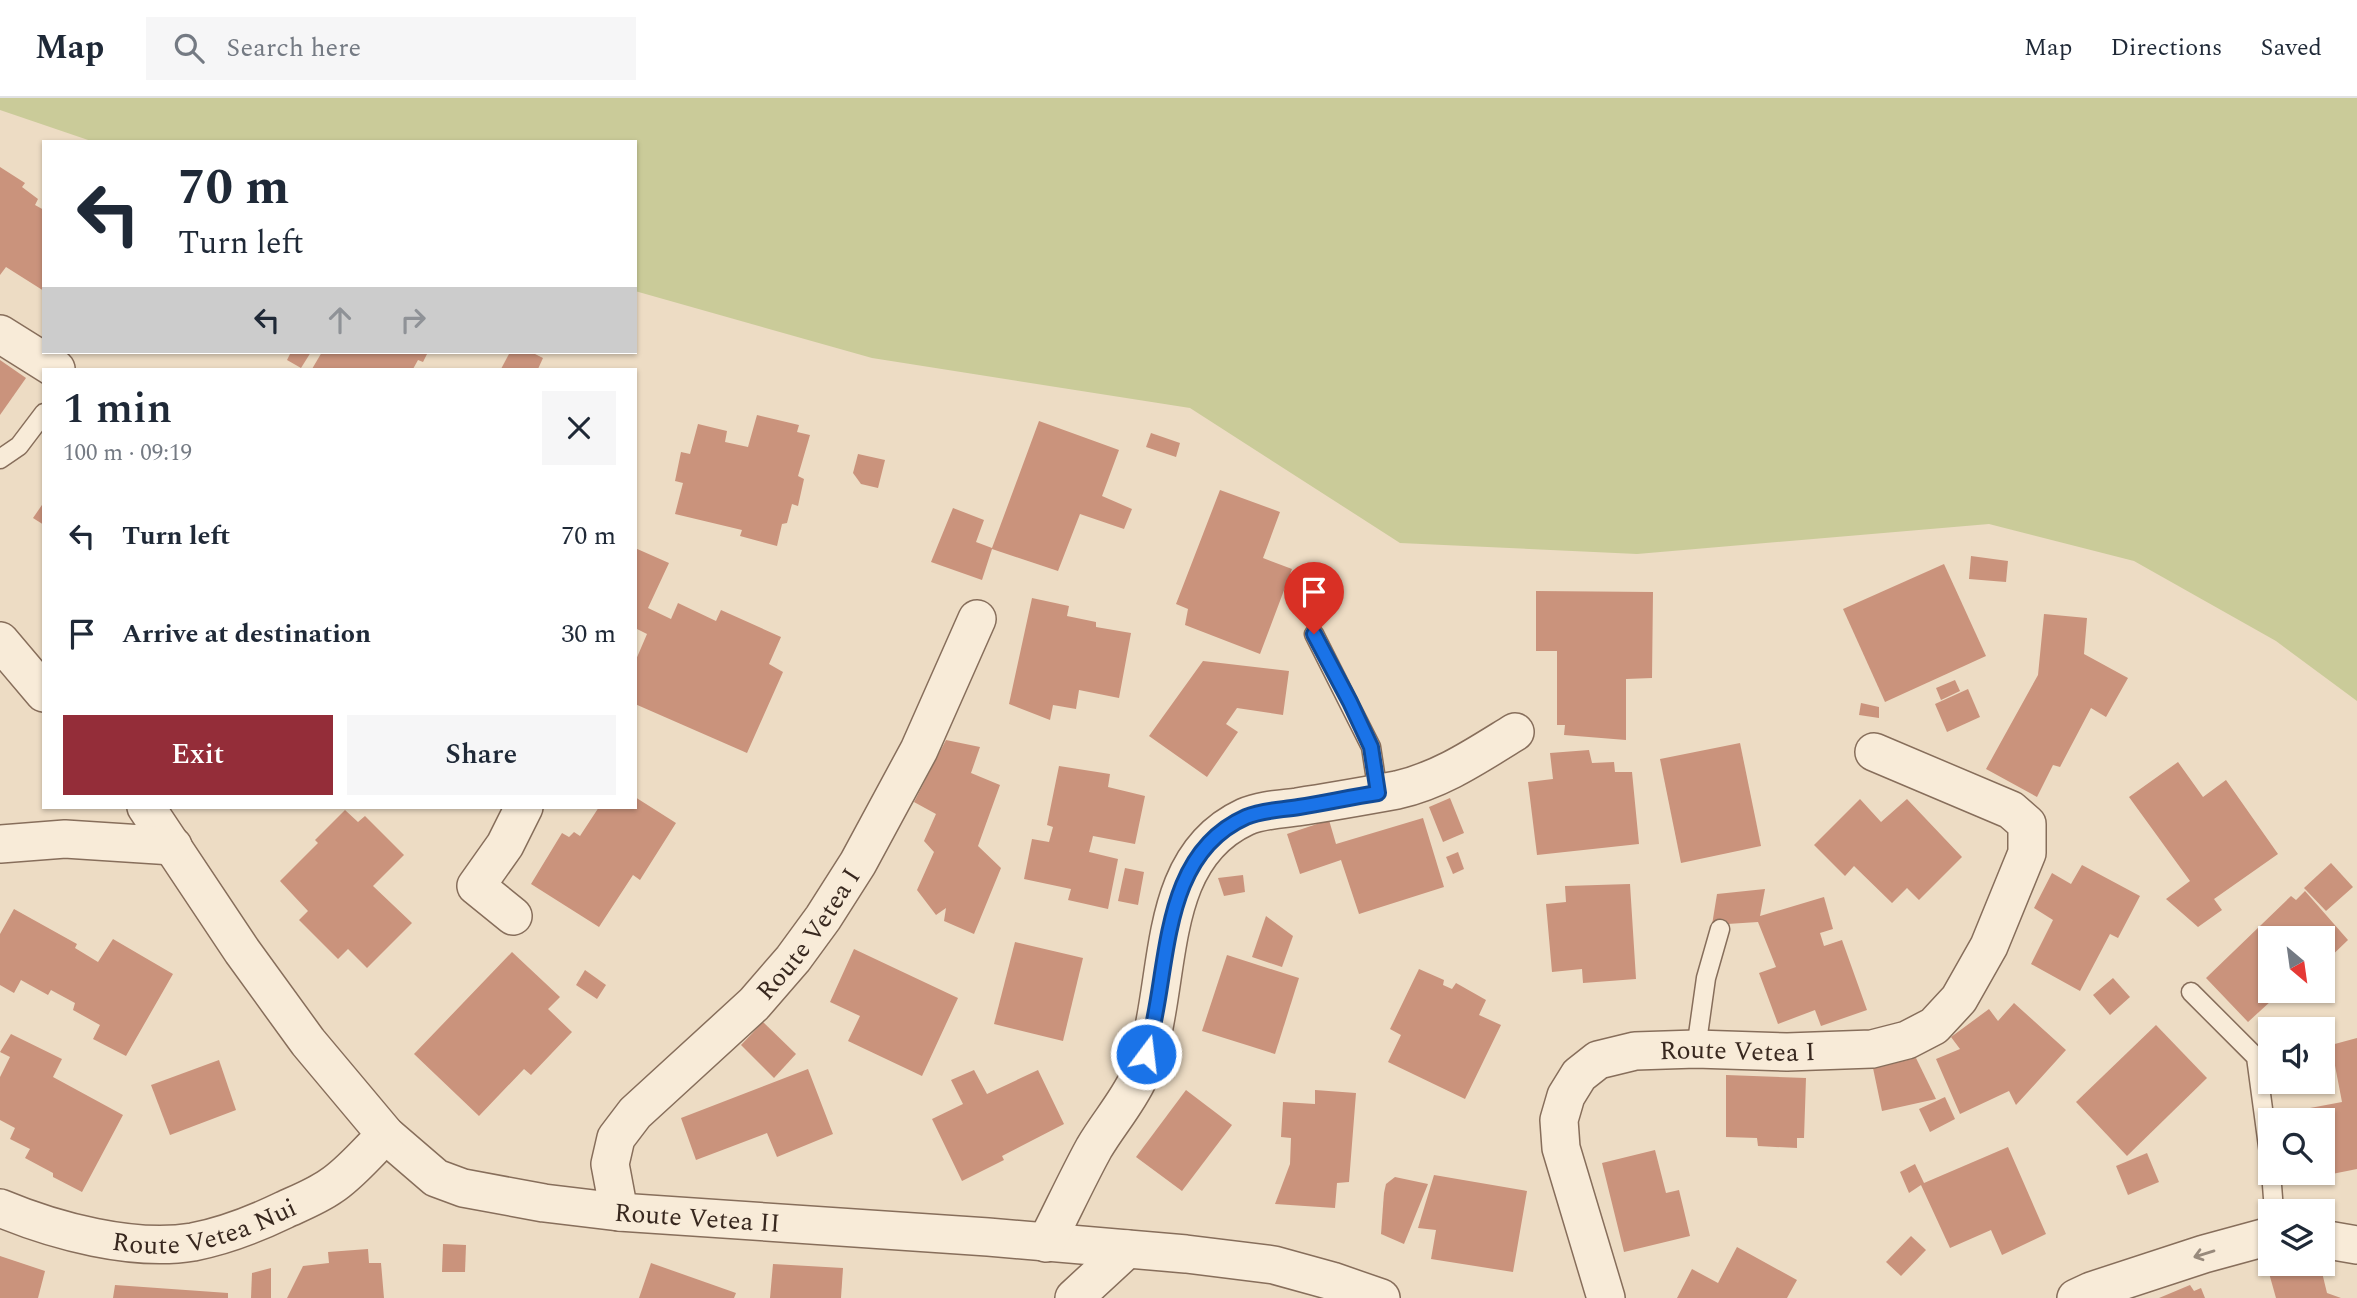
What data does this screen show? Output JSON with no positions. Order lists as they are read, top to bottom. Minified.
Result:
{"streets":{"street":["Route Vetea I","Route Vetea II","Route Vetea Nui"]},"crossings":[["Route Vetea I","Route Vetea II"],["Route Vetea II","Route Vetea Nui"]],"north":"bottom right","page":{"header":"Map","search":"Search here","nav":["Map","Directions","Saved"],"turn":["70 m","Turn left"],"heading":["1 min","100 m · 09:19"],"list":[{"name":"Turn left","value":"70 m"},{"name":"Arrive at destination","value":"30 m"}],"buttons":["Exit","Share"]}}
